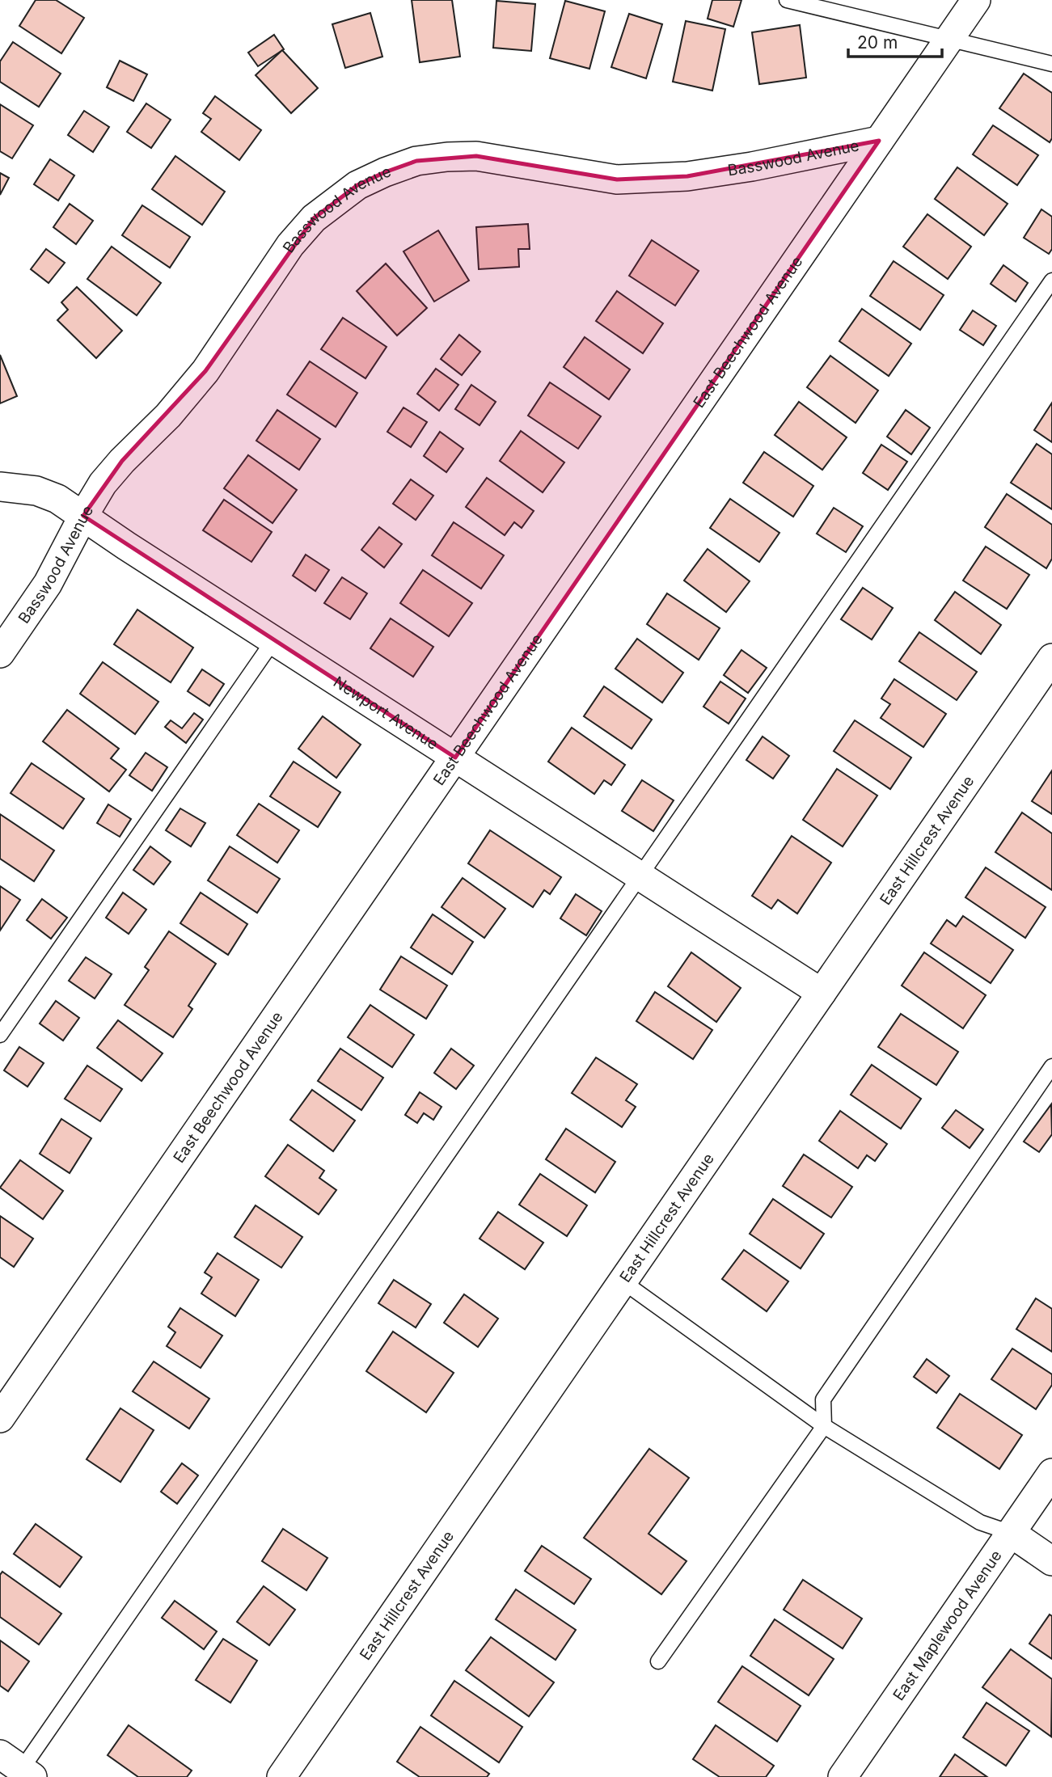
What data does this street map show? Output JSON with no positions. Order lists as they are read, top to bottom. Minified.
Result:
{"streets":{"street":["Basswood Avenue","East Beechwood Avenue","Newport Avenue","East Hillcrest Avenue","East Maplewood Avenue"]},"crossings":[["Basswood Avenue","East Beechwood Avenue"],["Basswood Avenue","Newport Avenue"],["East Beechwood Avenue","Newport Avenue"],["Newport Avenue","East Hillcrest Avenue"]],"scale_bar":"20 m"}
